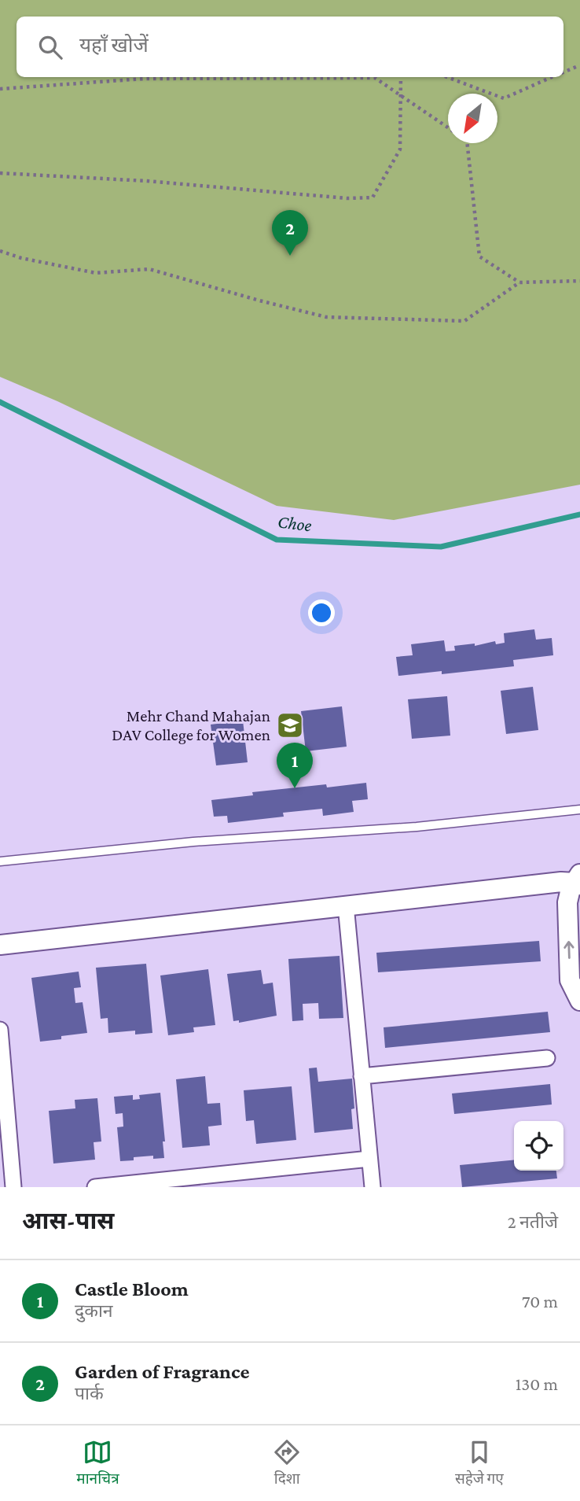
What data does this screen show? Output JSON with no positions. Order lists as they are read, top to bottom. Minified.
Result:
{"water":["Choe"],"places":{"school or university":["Mehr Chand Mahajan DAV College for Women"]},"north":"bottom left","page":{"search":"यहाँ खोजें","pins":["2","1"],"heading":["आस-पास","2 नतीजे"],"list":[{"mark":"1","name":"Castle Bloom","note":"दुकान","value":"70 m"},{"mark":"2","name":"Garden of Fragrance","note":"पार्क","value":"130 m"}],"nav":["मानचित्र","दिशा","सहेजे गए"]}}
